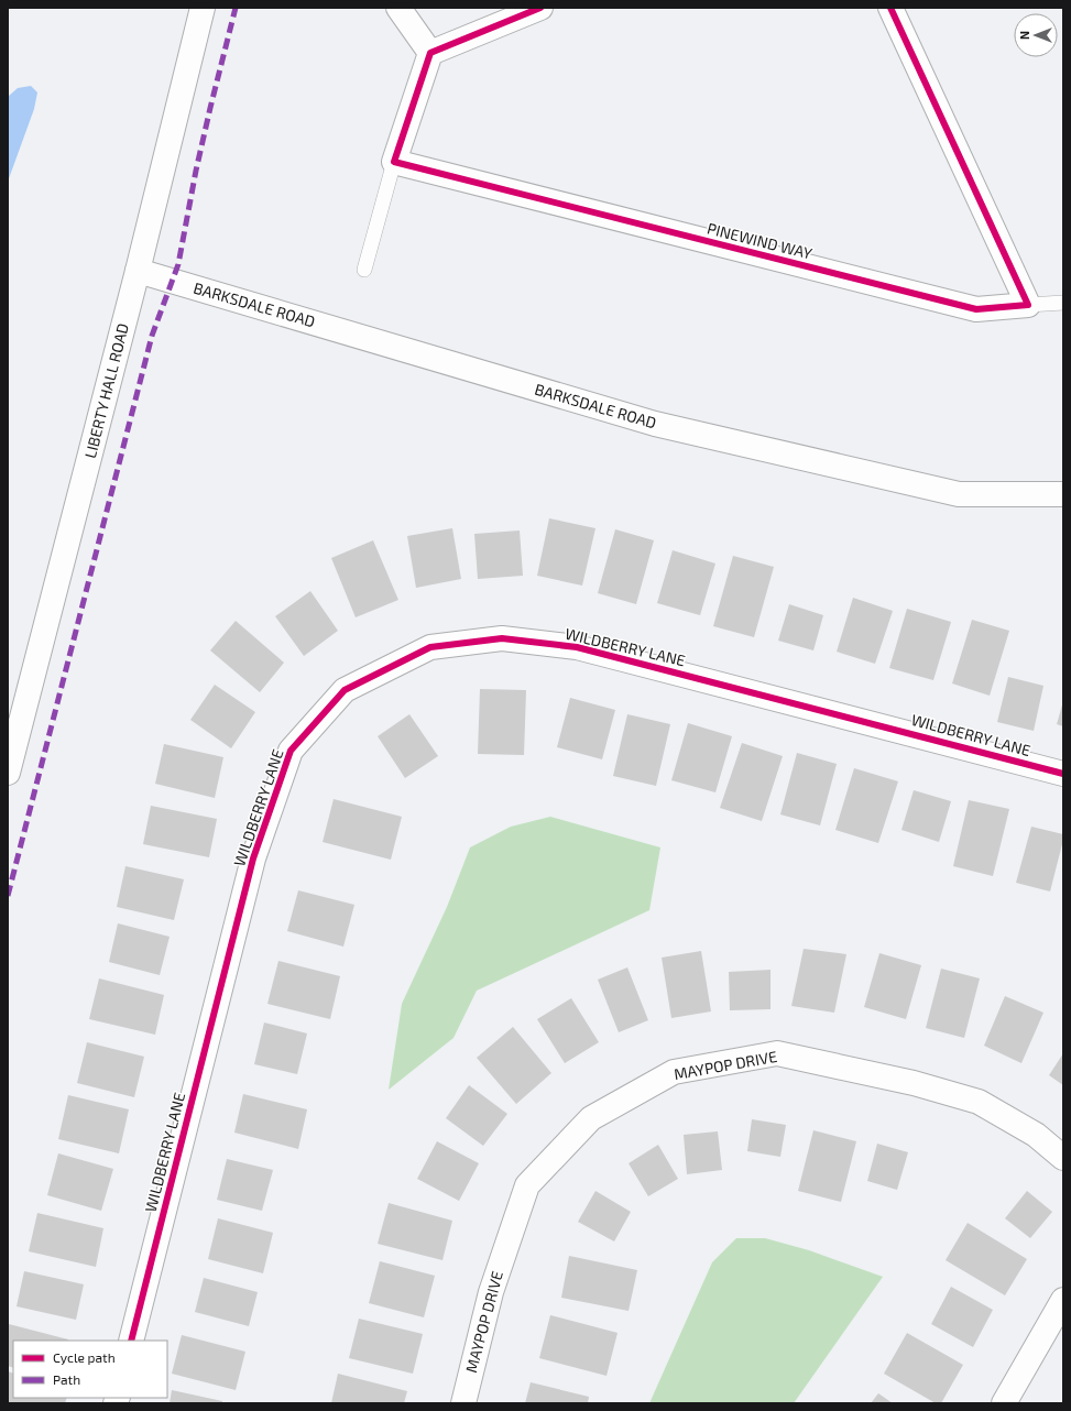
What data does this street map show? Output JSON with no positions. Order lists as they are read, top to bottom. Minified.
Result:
{"streets":{"street":["PINEWIND WAY","BARKSDALE ROAD","LIBERTY HALL ROAD","WILDBERRY LANE","MAYPOP DRIVE"]},"crossings":[["BARKSDALE ROAD","LIBERTY HALL ROAD"]],"legend":["Cycle path","Path"],"north":"left"}
